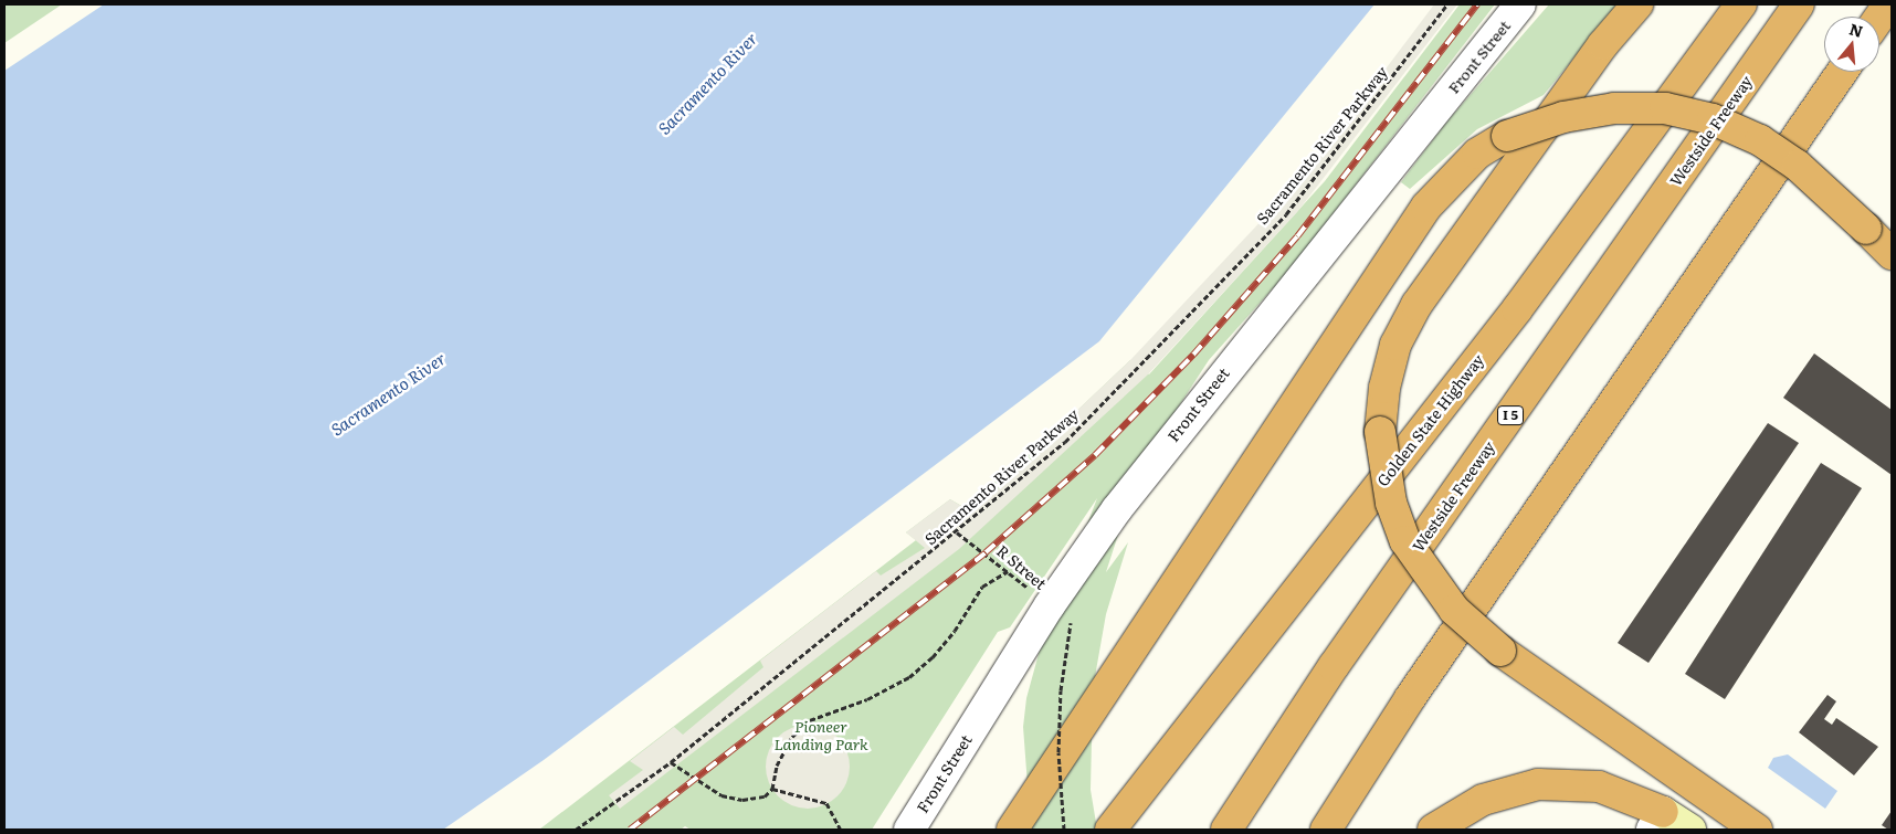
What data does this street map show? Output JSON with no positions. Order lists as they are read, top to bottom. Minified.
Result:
{"streets":{"highway":["Westside Freeway","I 5","Golden State Highway"],"street":["Front Street"],"path":["Sacramento River Parkway","R Street"]},"crossings":[["Front Street","R Street"],["Sacramento River Parkway","R Street"]],"water":["Sacramento River"],"parks":["Pioneer Landing Park"],"north":"top"}
